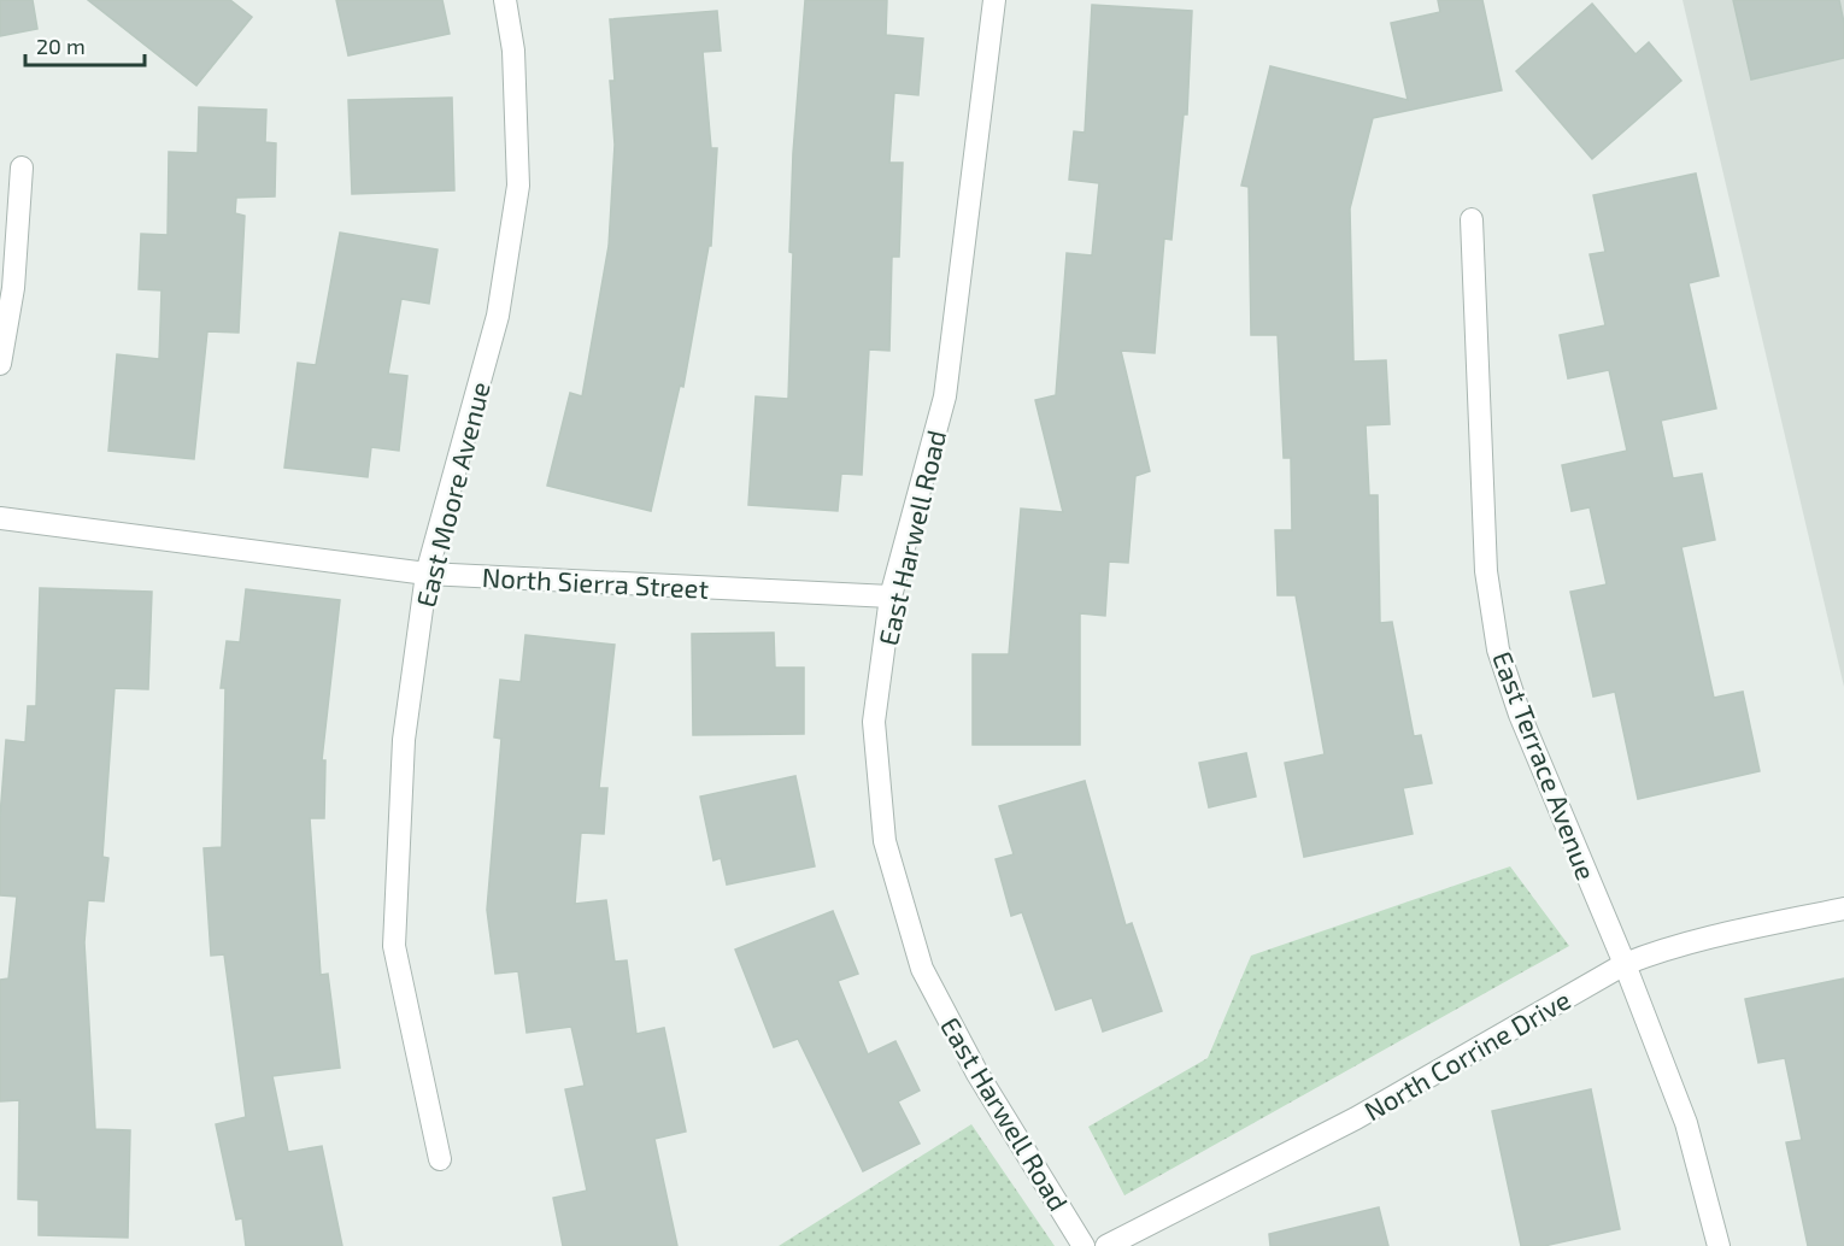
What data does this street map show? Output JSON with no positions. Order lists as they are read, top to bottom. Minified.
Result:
{"streets":{"street":["East Moore Avenue","East Harwell Road","North Sierra Street","East Terrace Avenue","North Corrine Drive"]},"crossings":[["East Moore Avenue","North Sierra Street"],["East Harwell Road","North Sierra Street"],["East Terrace Avenue","North Corrine Drive"]],"scale_bar":"20 m"}
